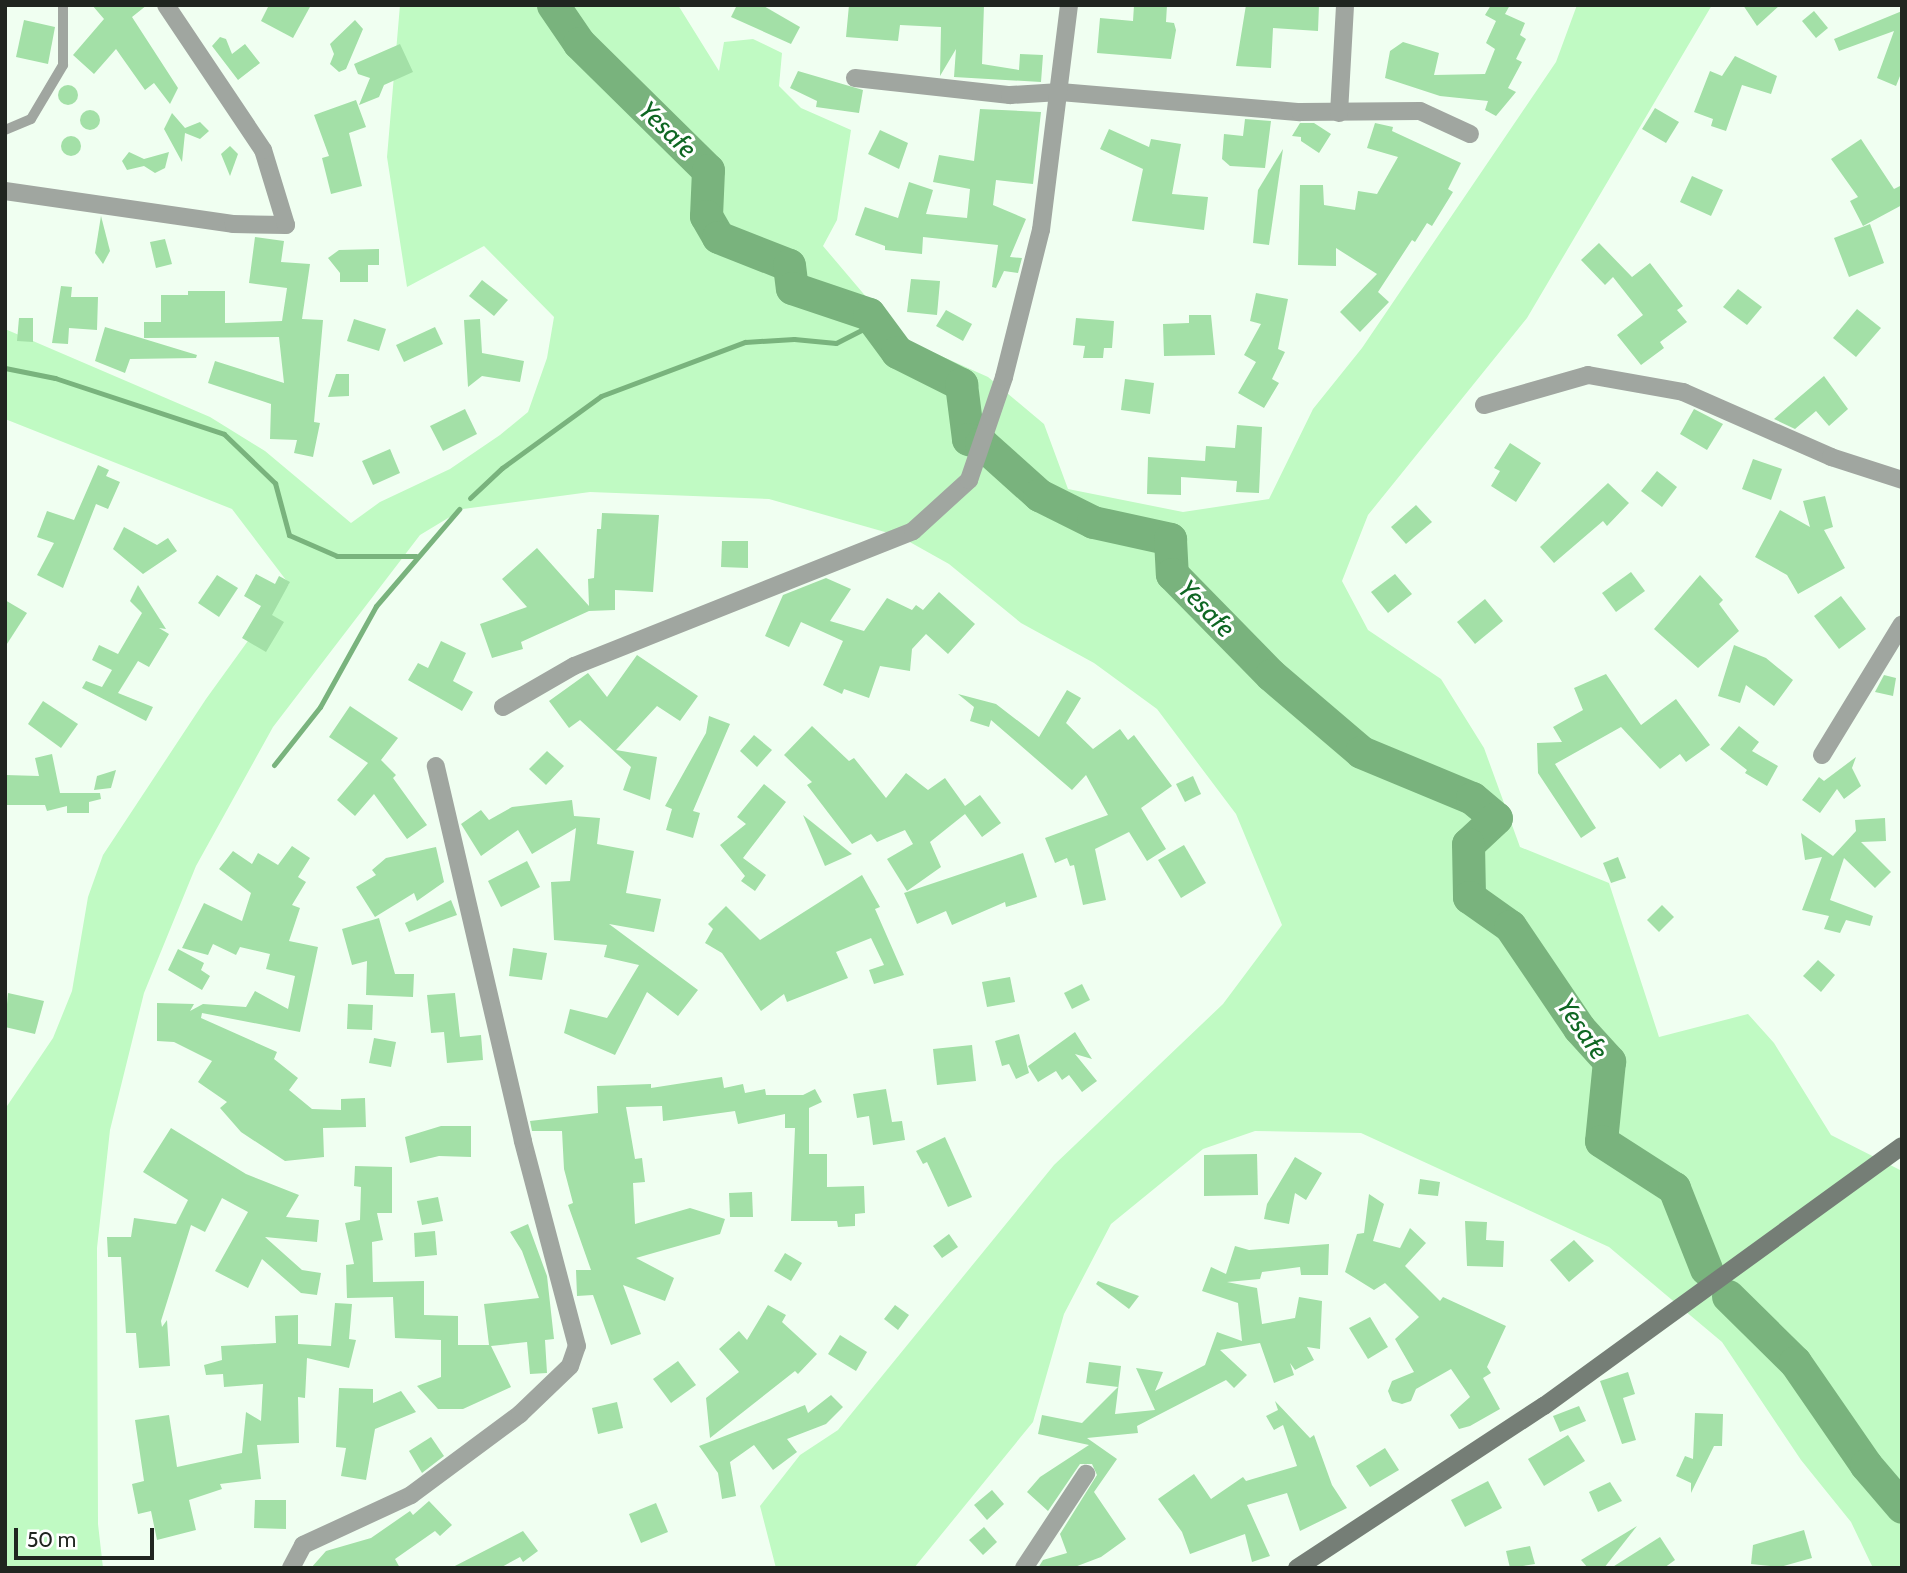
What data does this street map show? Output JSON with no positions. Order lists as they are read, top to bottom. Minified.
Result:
{"water":["Yesafe"],"scale_bar":"50 m"}
